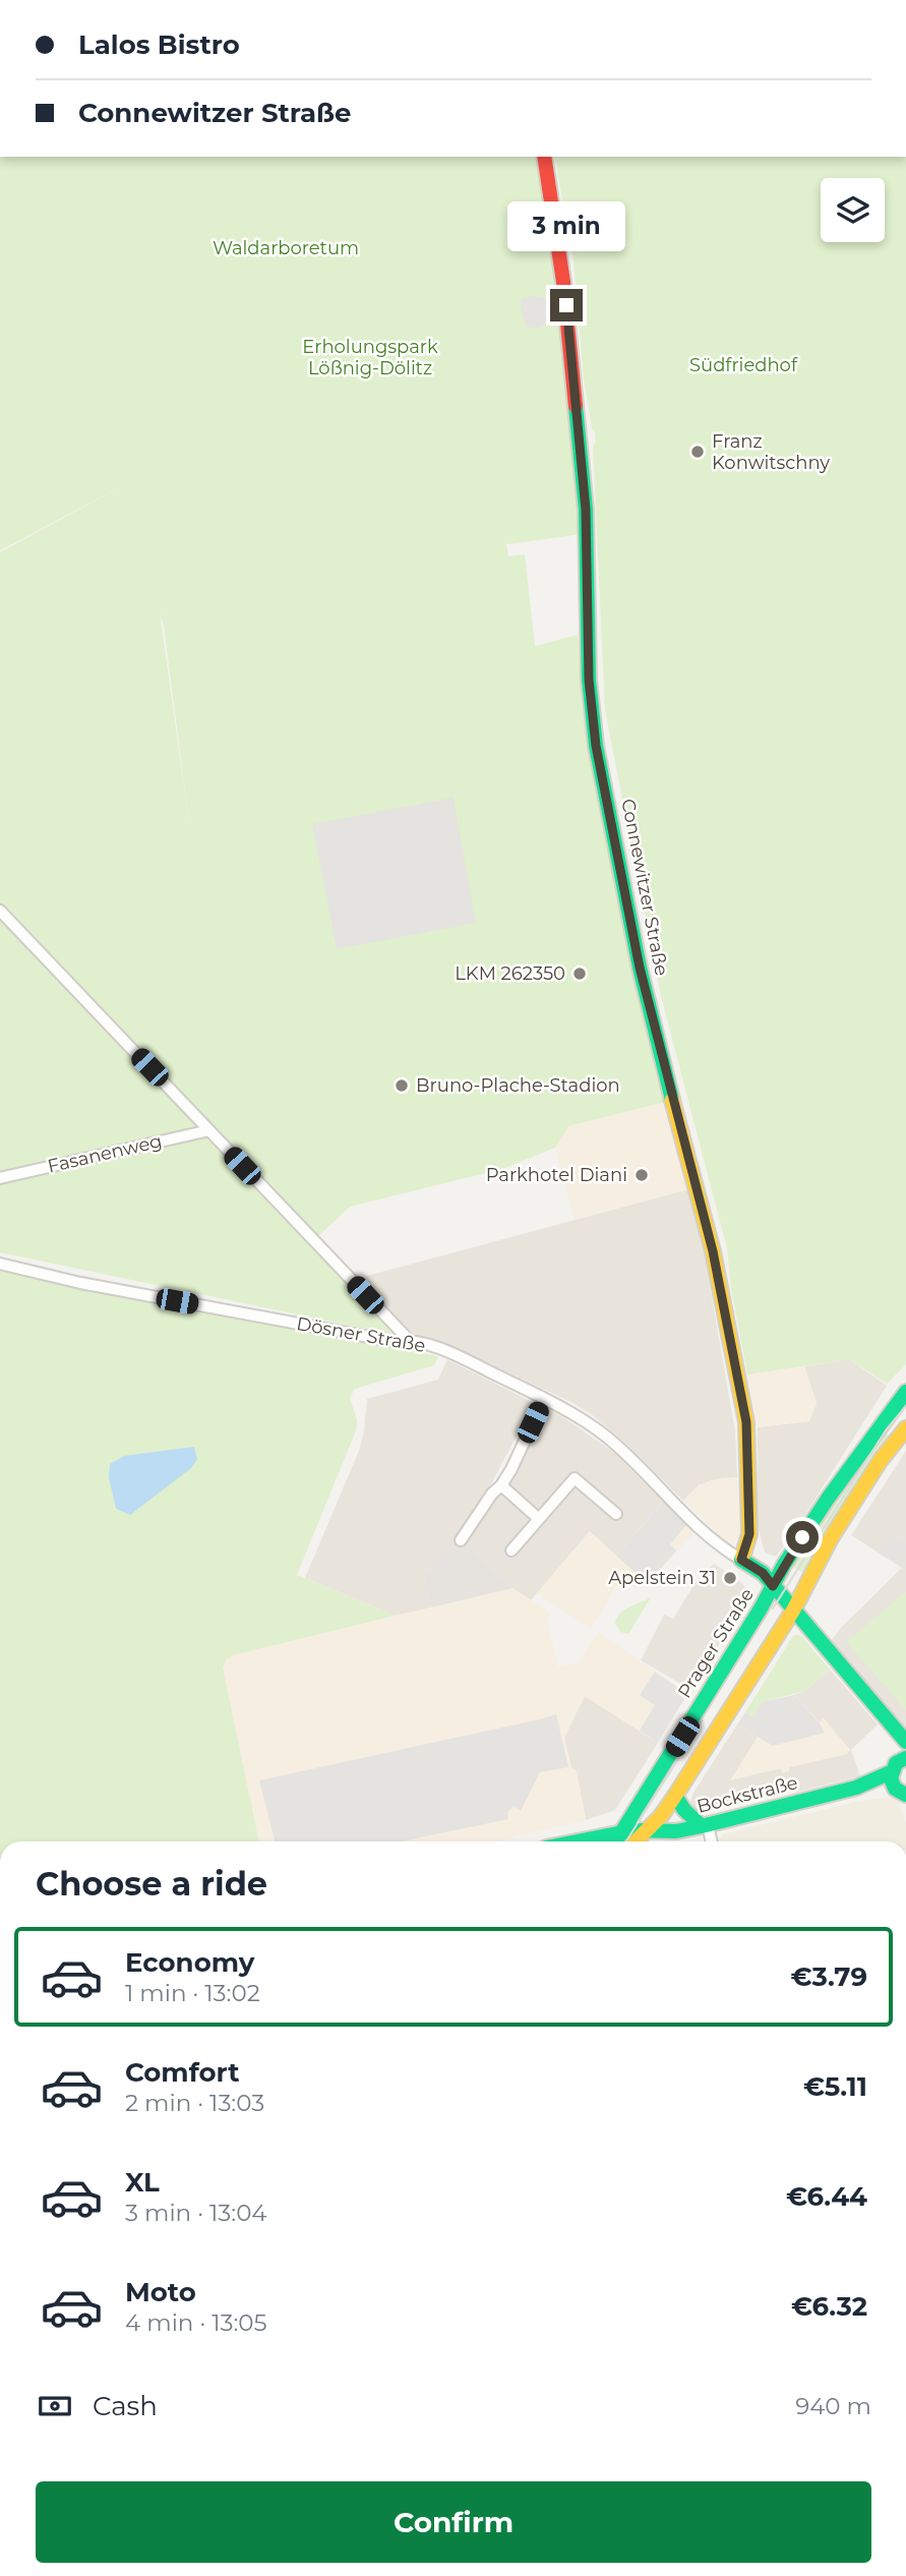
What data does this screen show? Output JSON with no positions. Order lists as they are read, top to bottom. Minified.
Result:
{"streets":{"street":["Connewitzer Straße","Fasanenweg","Dösner Straße","Prager Straße","Bockstraße"]},"crossings":[["Connewitzer Straße","Dösner Straße"],["Prager Straße","Bockstraße"]],"parks":["Waldarboretum","Erholungspark Lößnig-Dölitz","Südfriedhof"],"places":["Franz Konwitschny","LKM 262350","Bruno-Plache-Stadion","Parkhotel Diani","Apelstein 31"],"page":{"banner":["Lalos Bistro","Connewitzer Straße"],"bubble":"3 min","heading":"Choose a ride","list":[{"name":"Economy","note":"1 min · 13:02","value":"€3.79"},{"name":"Comfort","note":"2 min · 13:03","value":"€5.11"},{"name":"XL","note":"3 min · 13:04","value":"€6.44"},{"name":"Moto","note":"4 min · 13:05","value":"€6.32"}],"pay":["Cash","940 m"],"buttons":"Confirm"}}
